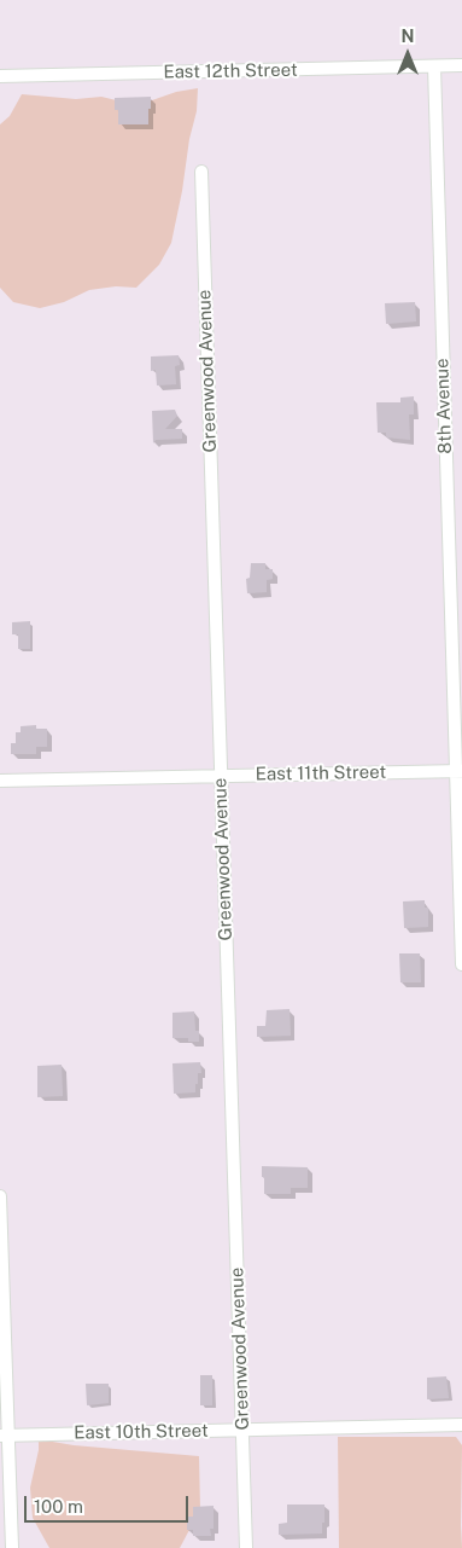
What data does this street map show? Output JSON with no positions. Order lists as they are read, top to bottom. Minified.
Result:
{"streets":{"street":["East 12th Street","Greenwood Avenue","8th Avenue","East 11th Street","East 10th Street"]},"crossings":[["East 12th Street","8th Avenue"],["Greenwood Avenue","East 11th Street"],["Greenwood Avenue","East 10th Street"],["8th Avenue","East 11th Street"]],"scale_bar":"100 m","north":"top"}
